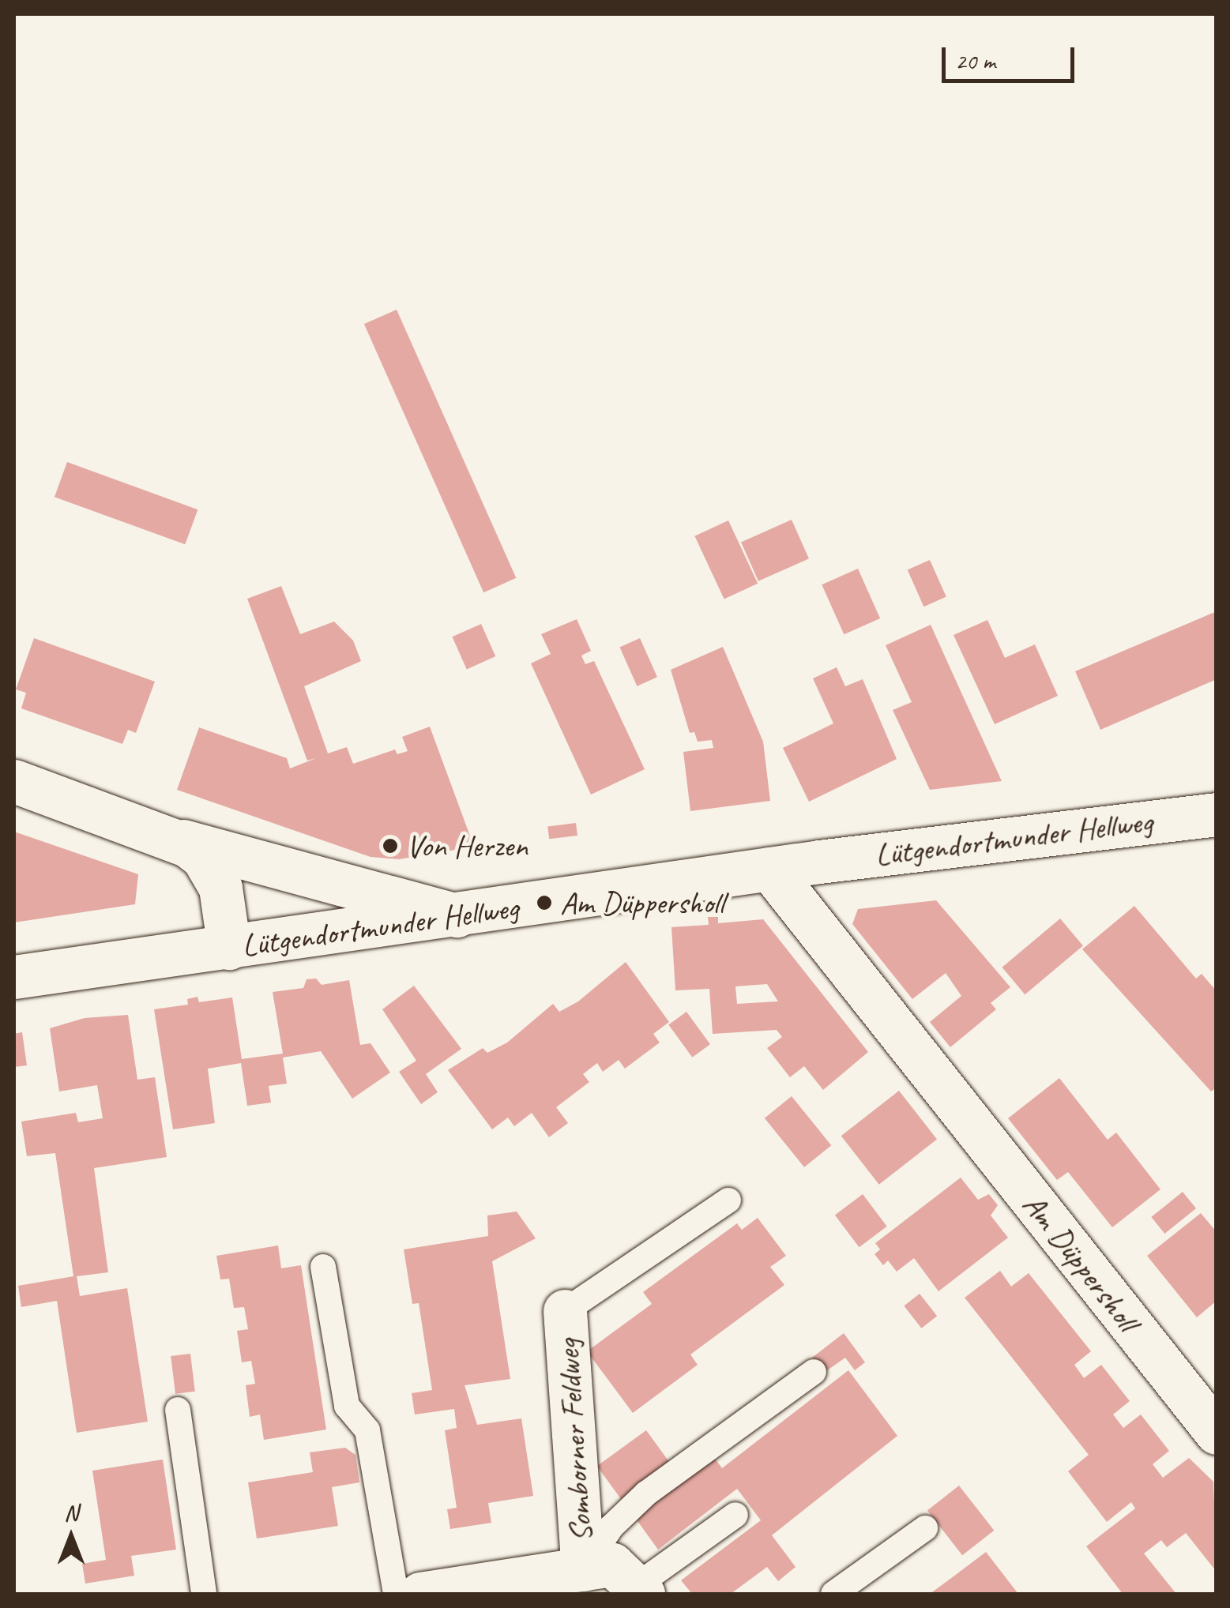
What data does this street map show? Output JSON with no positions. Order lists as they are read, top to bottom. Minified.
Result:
{"streets":{"street":["Lütgendortmunder Hellweg","Am Düppersholl","Somborner Feldweg"]},"crossings":[["Lütgendortmunder Hellweg","Am Düppersholl"]],"places":["Von Herzen","Am Düppersholl"],"scale_bar":"20 m","north":"top"}
